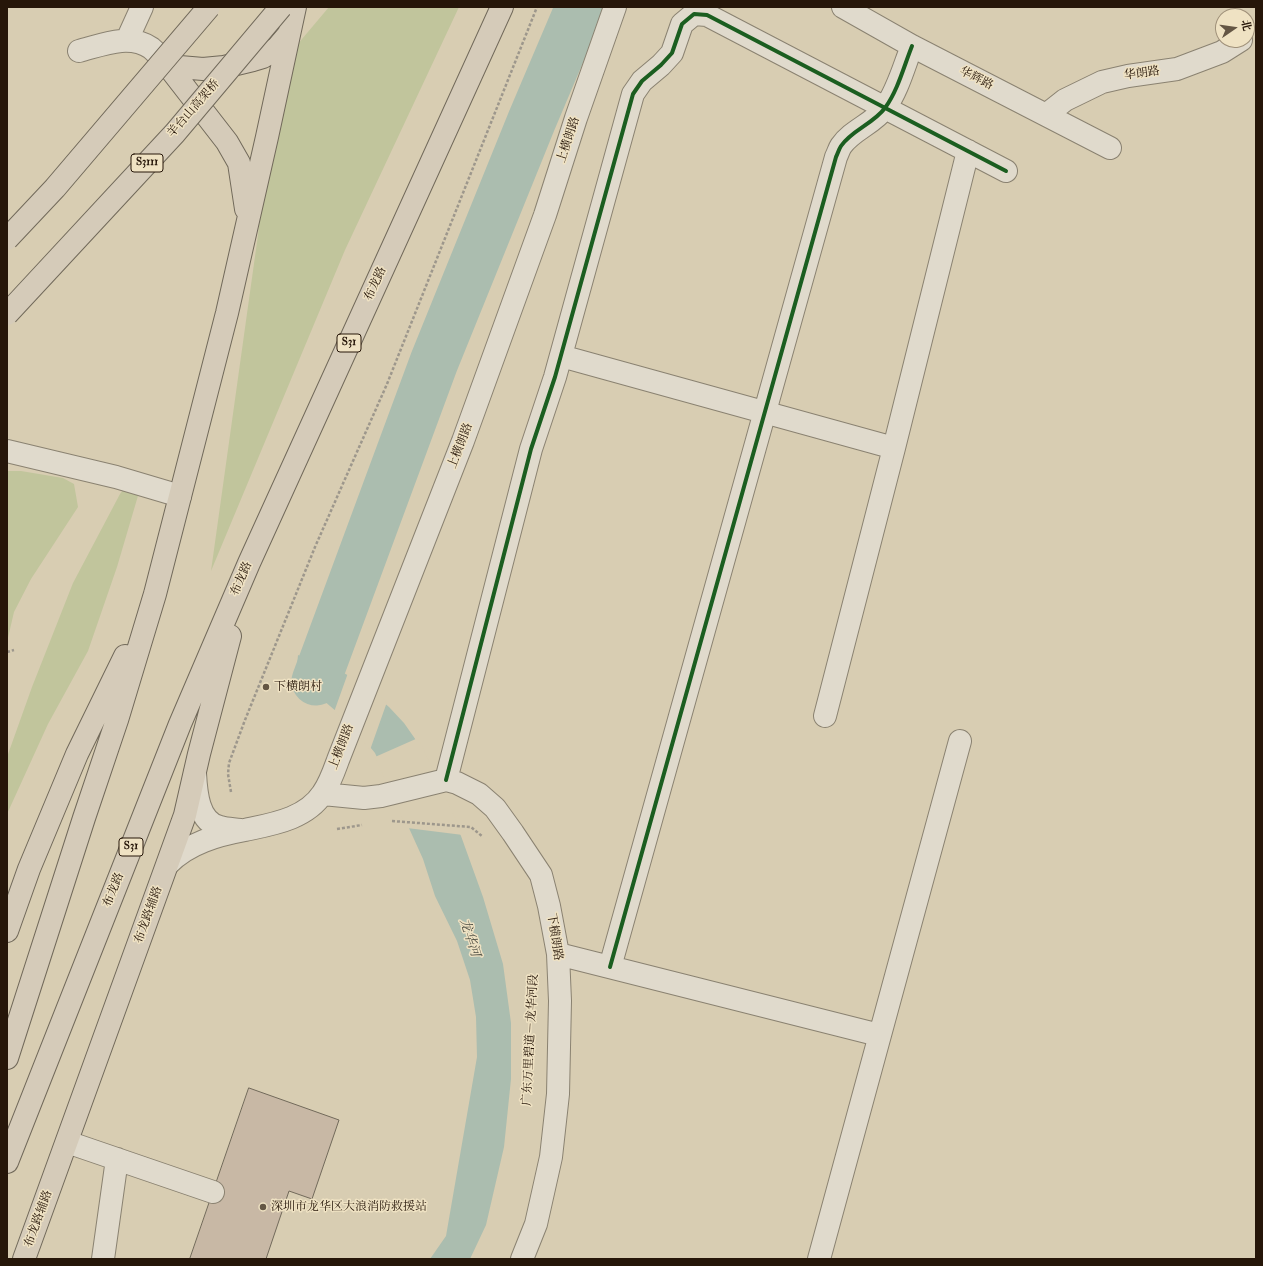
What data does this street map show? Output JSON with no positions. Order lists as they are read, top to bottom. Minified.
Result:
{"streets":{"main road":["羊台山高架桥","S3111","布龙路","S31","布龙路辅路"],"street":["华朗路","华辉路","上横朗路","下横朗路"]},"crossings":[["华朗路","华辉路"],["上横朗路","布龙路辅路"],["布龙路","布龙路辅路"]],"water":["龙华河"],"places":["下横朗村","深圳市龙华区大浪消防救援站"],"north":"right"}
